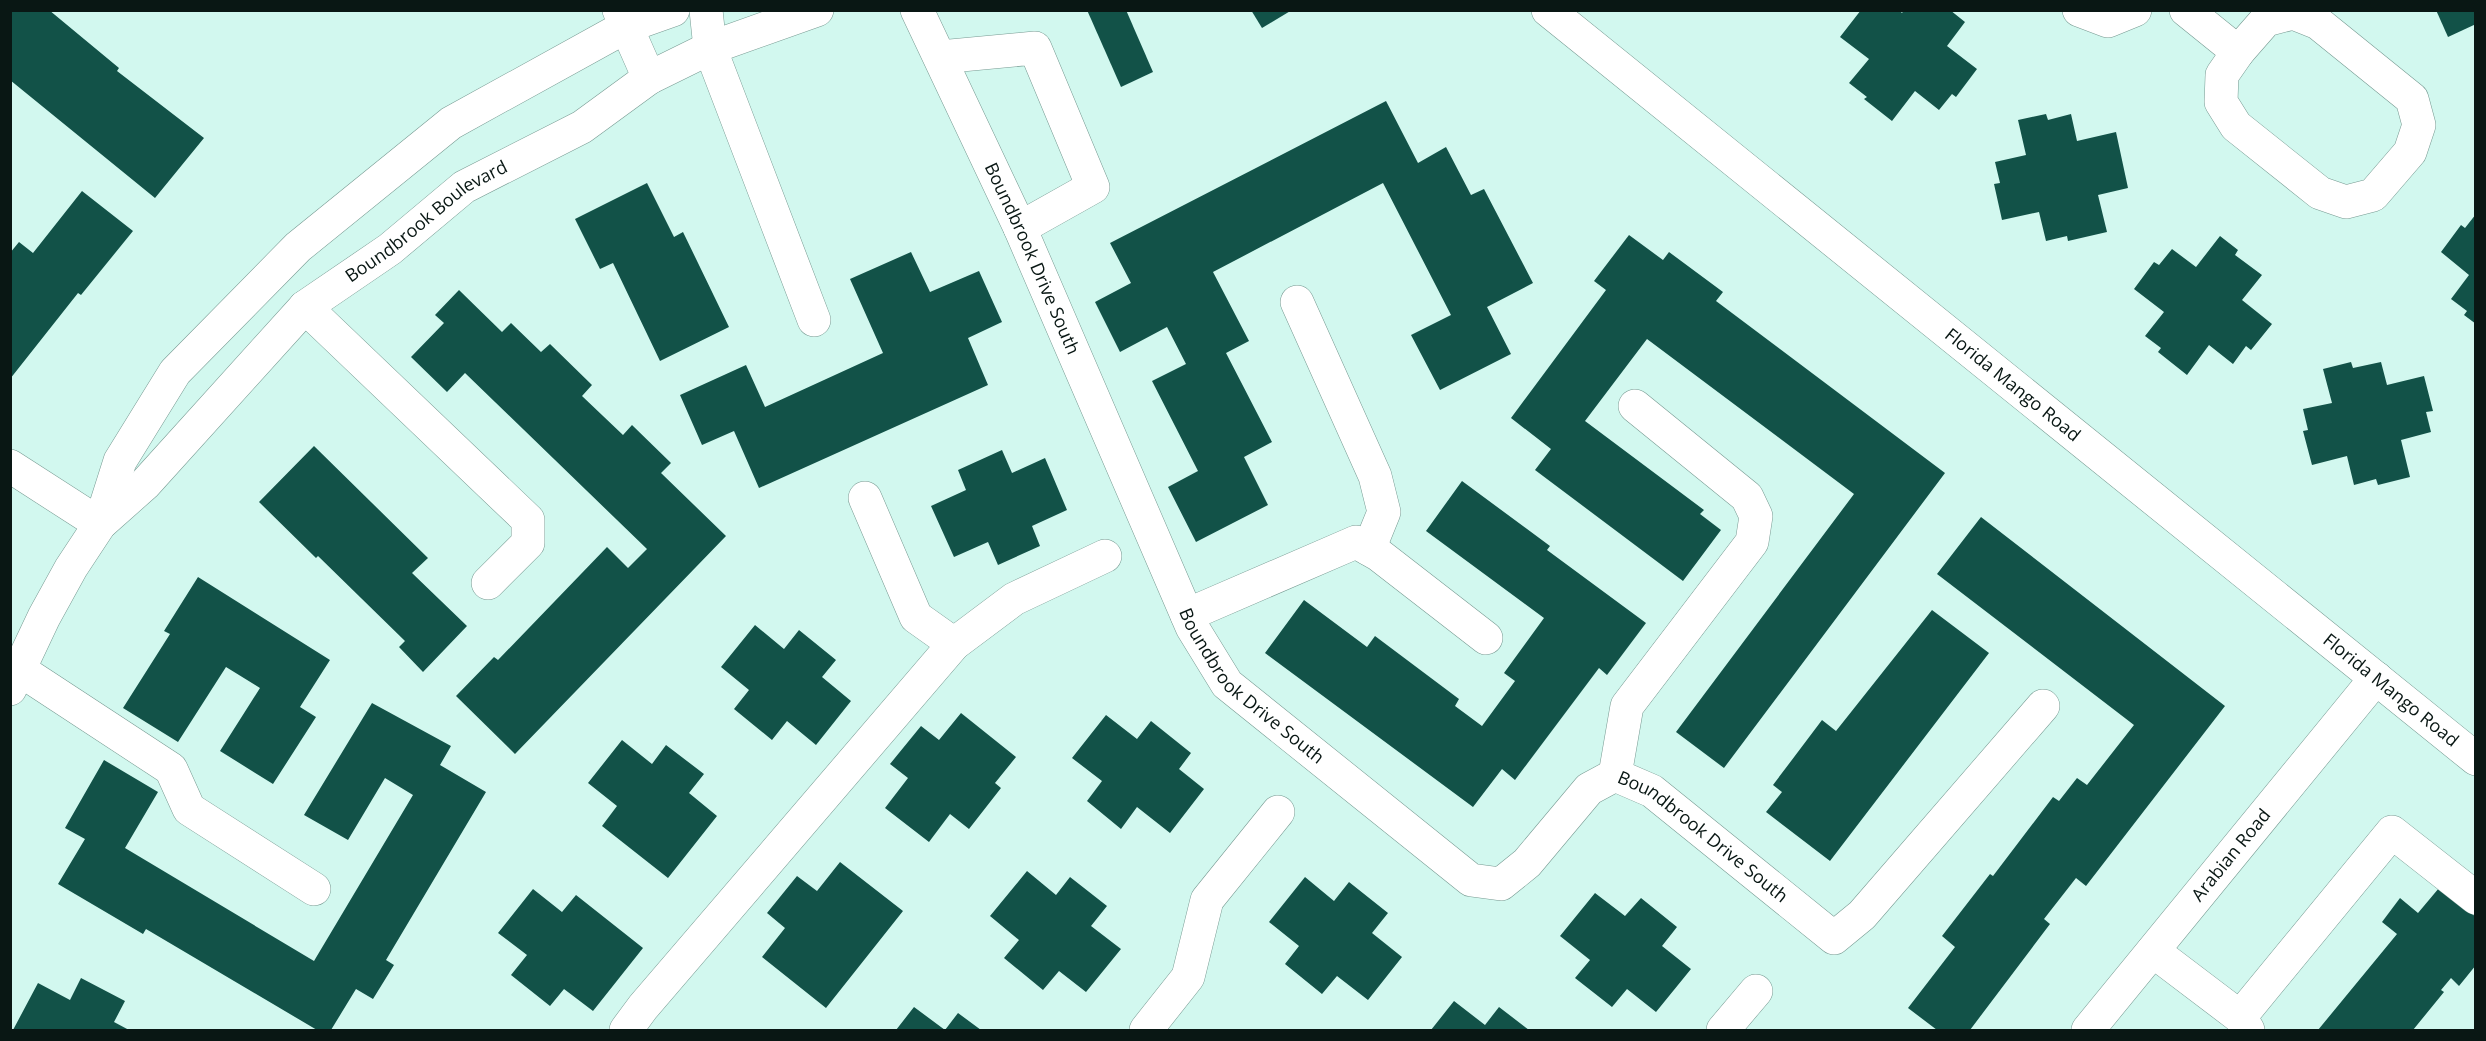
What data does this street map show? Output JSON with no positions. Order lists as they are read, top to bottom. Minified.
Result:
{"streets":{"street":["Boundbrook Boulevard","Boundbrook Drive South","Florida Mango Road","Arabian Road"]},"crossings":[["Florida Mango Road","Arabian Road"]]}
